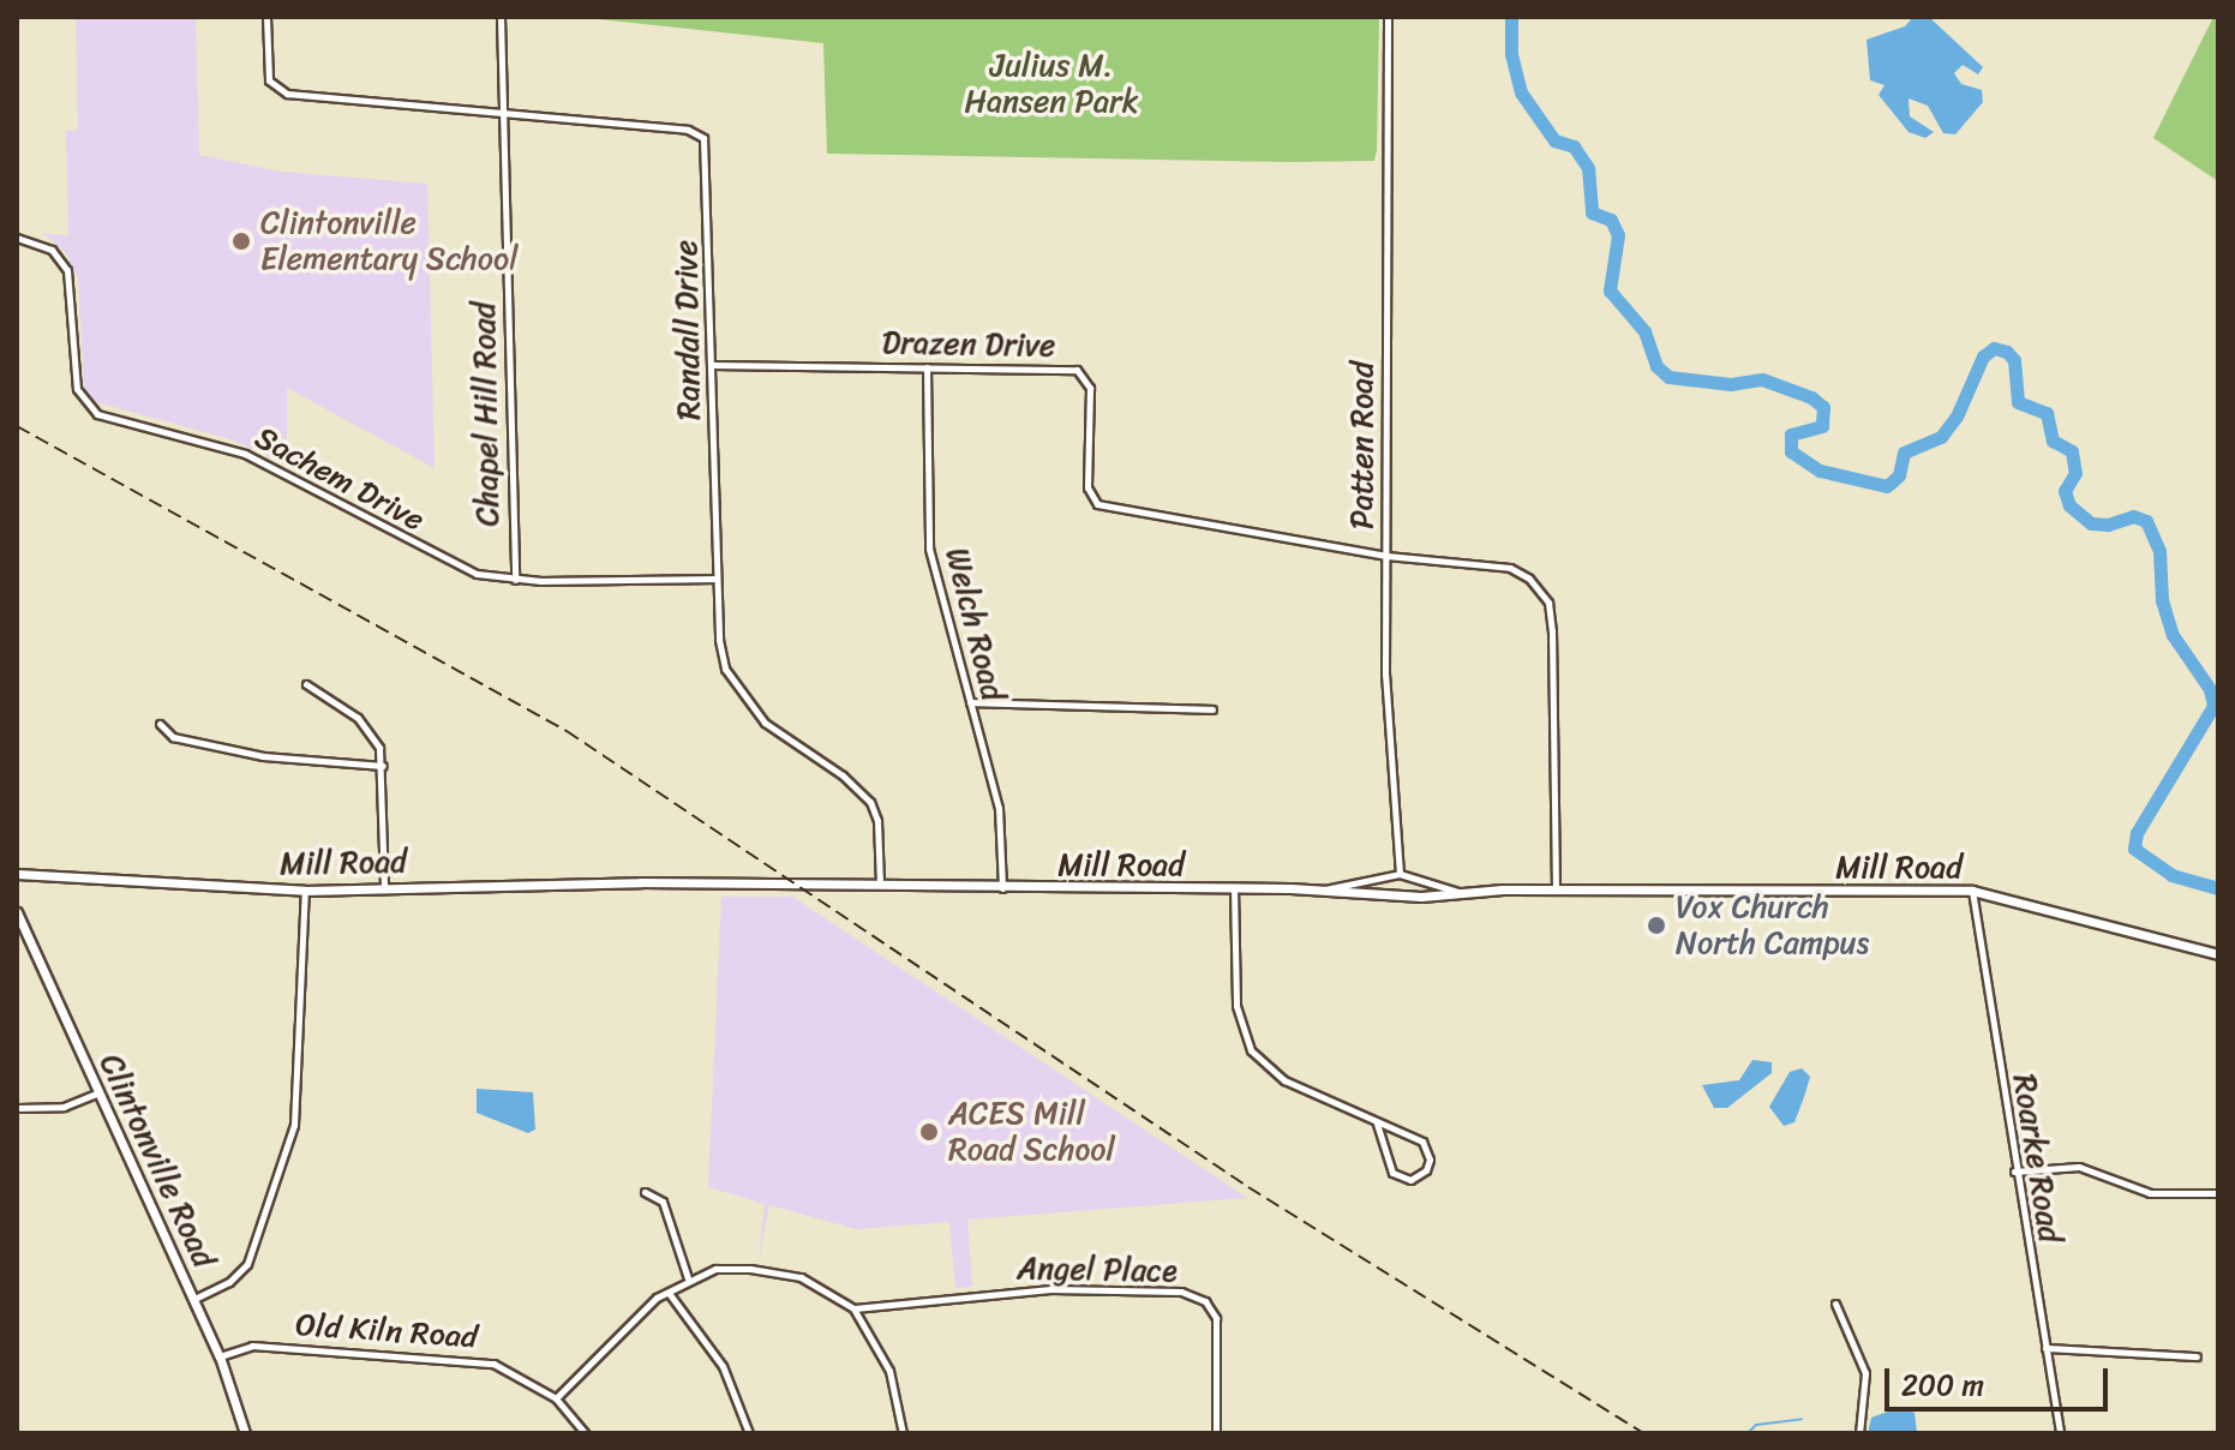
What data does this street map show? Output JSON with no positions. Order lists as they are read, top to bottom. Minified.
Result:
{"streets":{"street":["Randall Drive","Drazen Drive","Chapel Hill Road","Patten Road","Sachem Drive","Welch Road","Mill Road","Roarke Road","Clintonville Road","Angel Place","Old Kiln Road"]},"crossings":[["Randall Drive","Drazen Drive"],["Randall Drive","Chapel Hill Road"],["Randall Drive","Sachem Drive"],["Randall Drive","Mill Road"],["Drazen Drive","Patten Road"],["Drazen Drive","Welch Road"],["Chapel Hill Road","Sachem Drive"],["Welch Road","Mill Road"],["Mill Road","Roarke Road"],["Clintonville Road","Old Kiln Road"]],"parks":["Julius M. Hansen Park"],"places":["Clintonville Elementary School","Vox Church North Campus","ACES Mill Road School"],"scale_bar":"200 m"}
